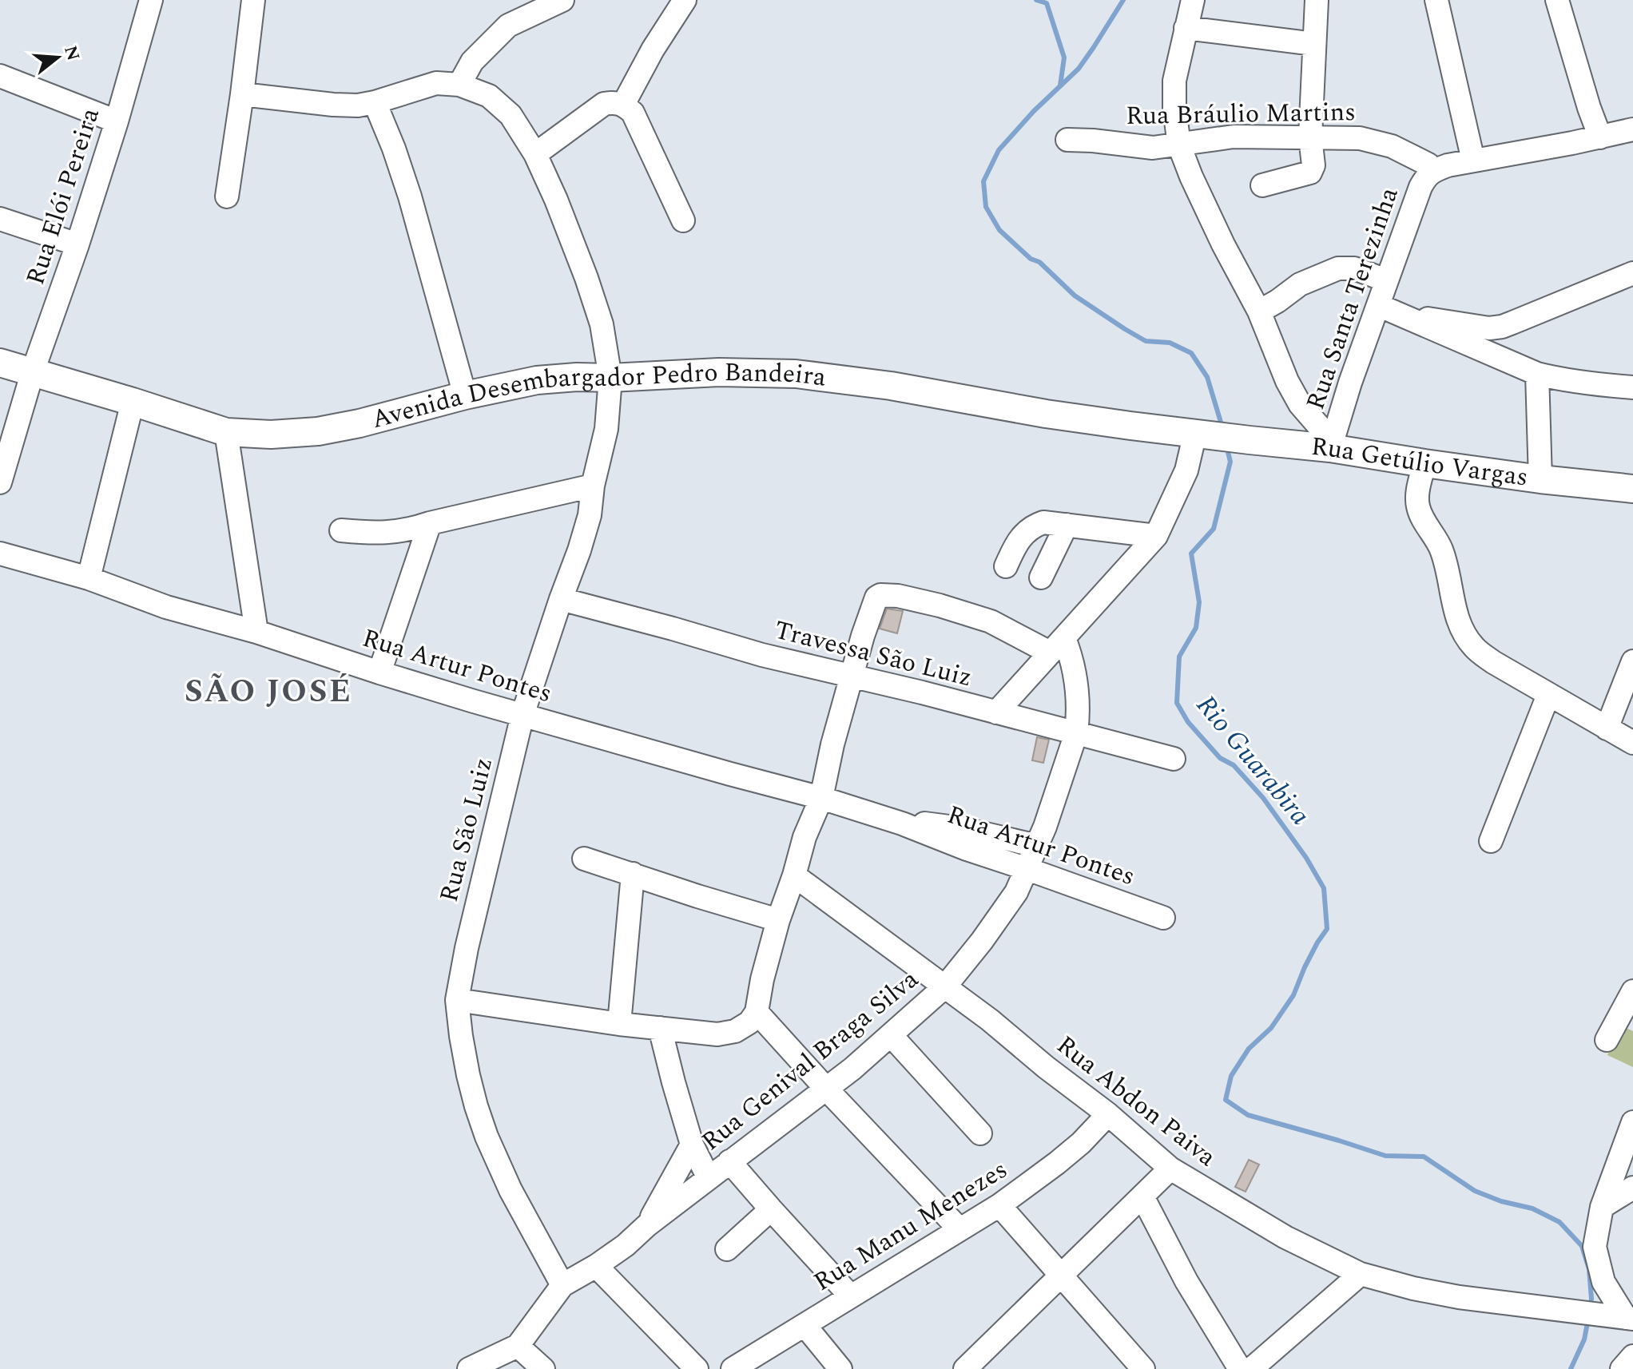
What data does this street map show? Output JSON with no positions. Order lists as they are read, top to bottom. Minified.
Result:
{"streets":{"main road":["Avenida Desembargador Pedro Bandeira","Rua Getúlio Vargas"],"street":["Rua Bráulio Martins","Rua Elói Pereira","Rua Santa Terezinha","Travessa São Luiz","Rua Artur Pontes","Rua São Luiz","Rua Genival Braga Silva","Rua Abdon Paiva","Rua Manu Menezes"]},"crossings":[["Rua Bráulio Martins","Rua Santa Terezinha"],["Rua Elói Pereira","Avenida Desembargador Pedro Bandeira"],["Rua Santa Terezinha","Rua Getúlio Vargas"],["Avenida Desembargador Pedro Bandeira","Rua Getúlio Vargas"],["Avenida Desembargador Pedro Bandeira","Rua São Luiz"],["Travessa São Luiz","Rua São Luiz"],["Travessa São Luiz","Rua Genival Braga Silva"],["Rua Artur Pontes","Rua São Luiz"],["Rua Artur Pontes","Rua Genival Braga Silva"],["Rua São Luiz","Rua Genival Braga Silva"],["Rua Genival Braga Silva","Rua Abdon Paiva"],["Rua Abdon Paiva","Rua Manu Menezes"]],"districts":["SÃO JOSÉ"],"water":["Rio Guarabira"],"north":"right"}
